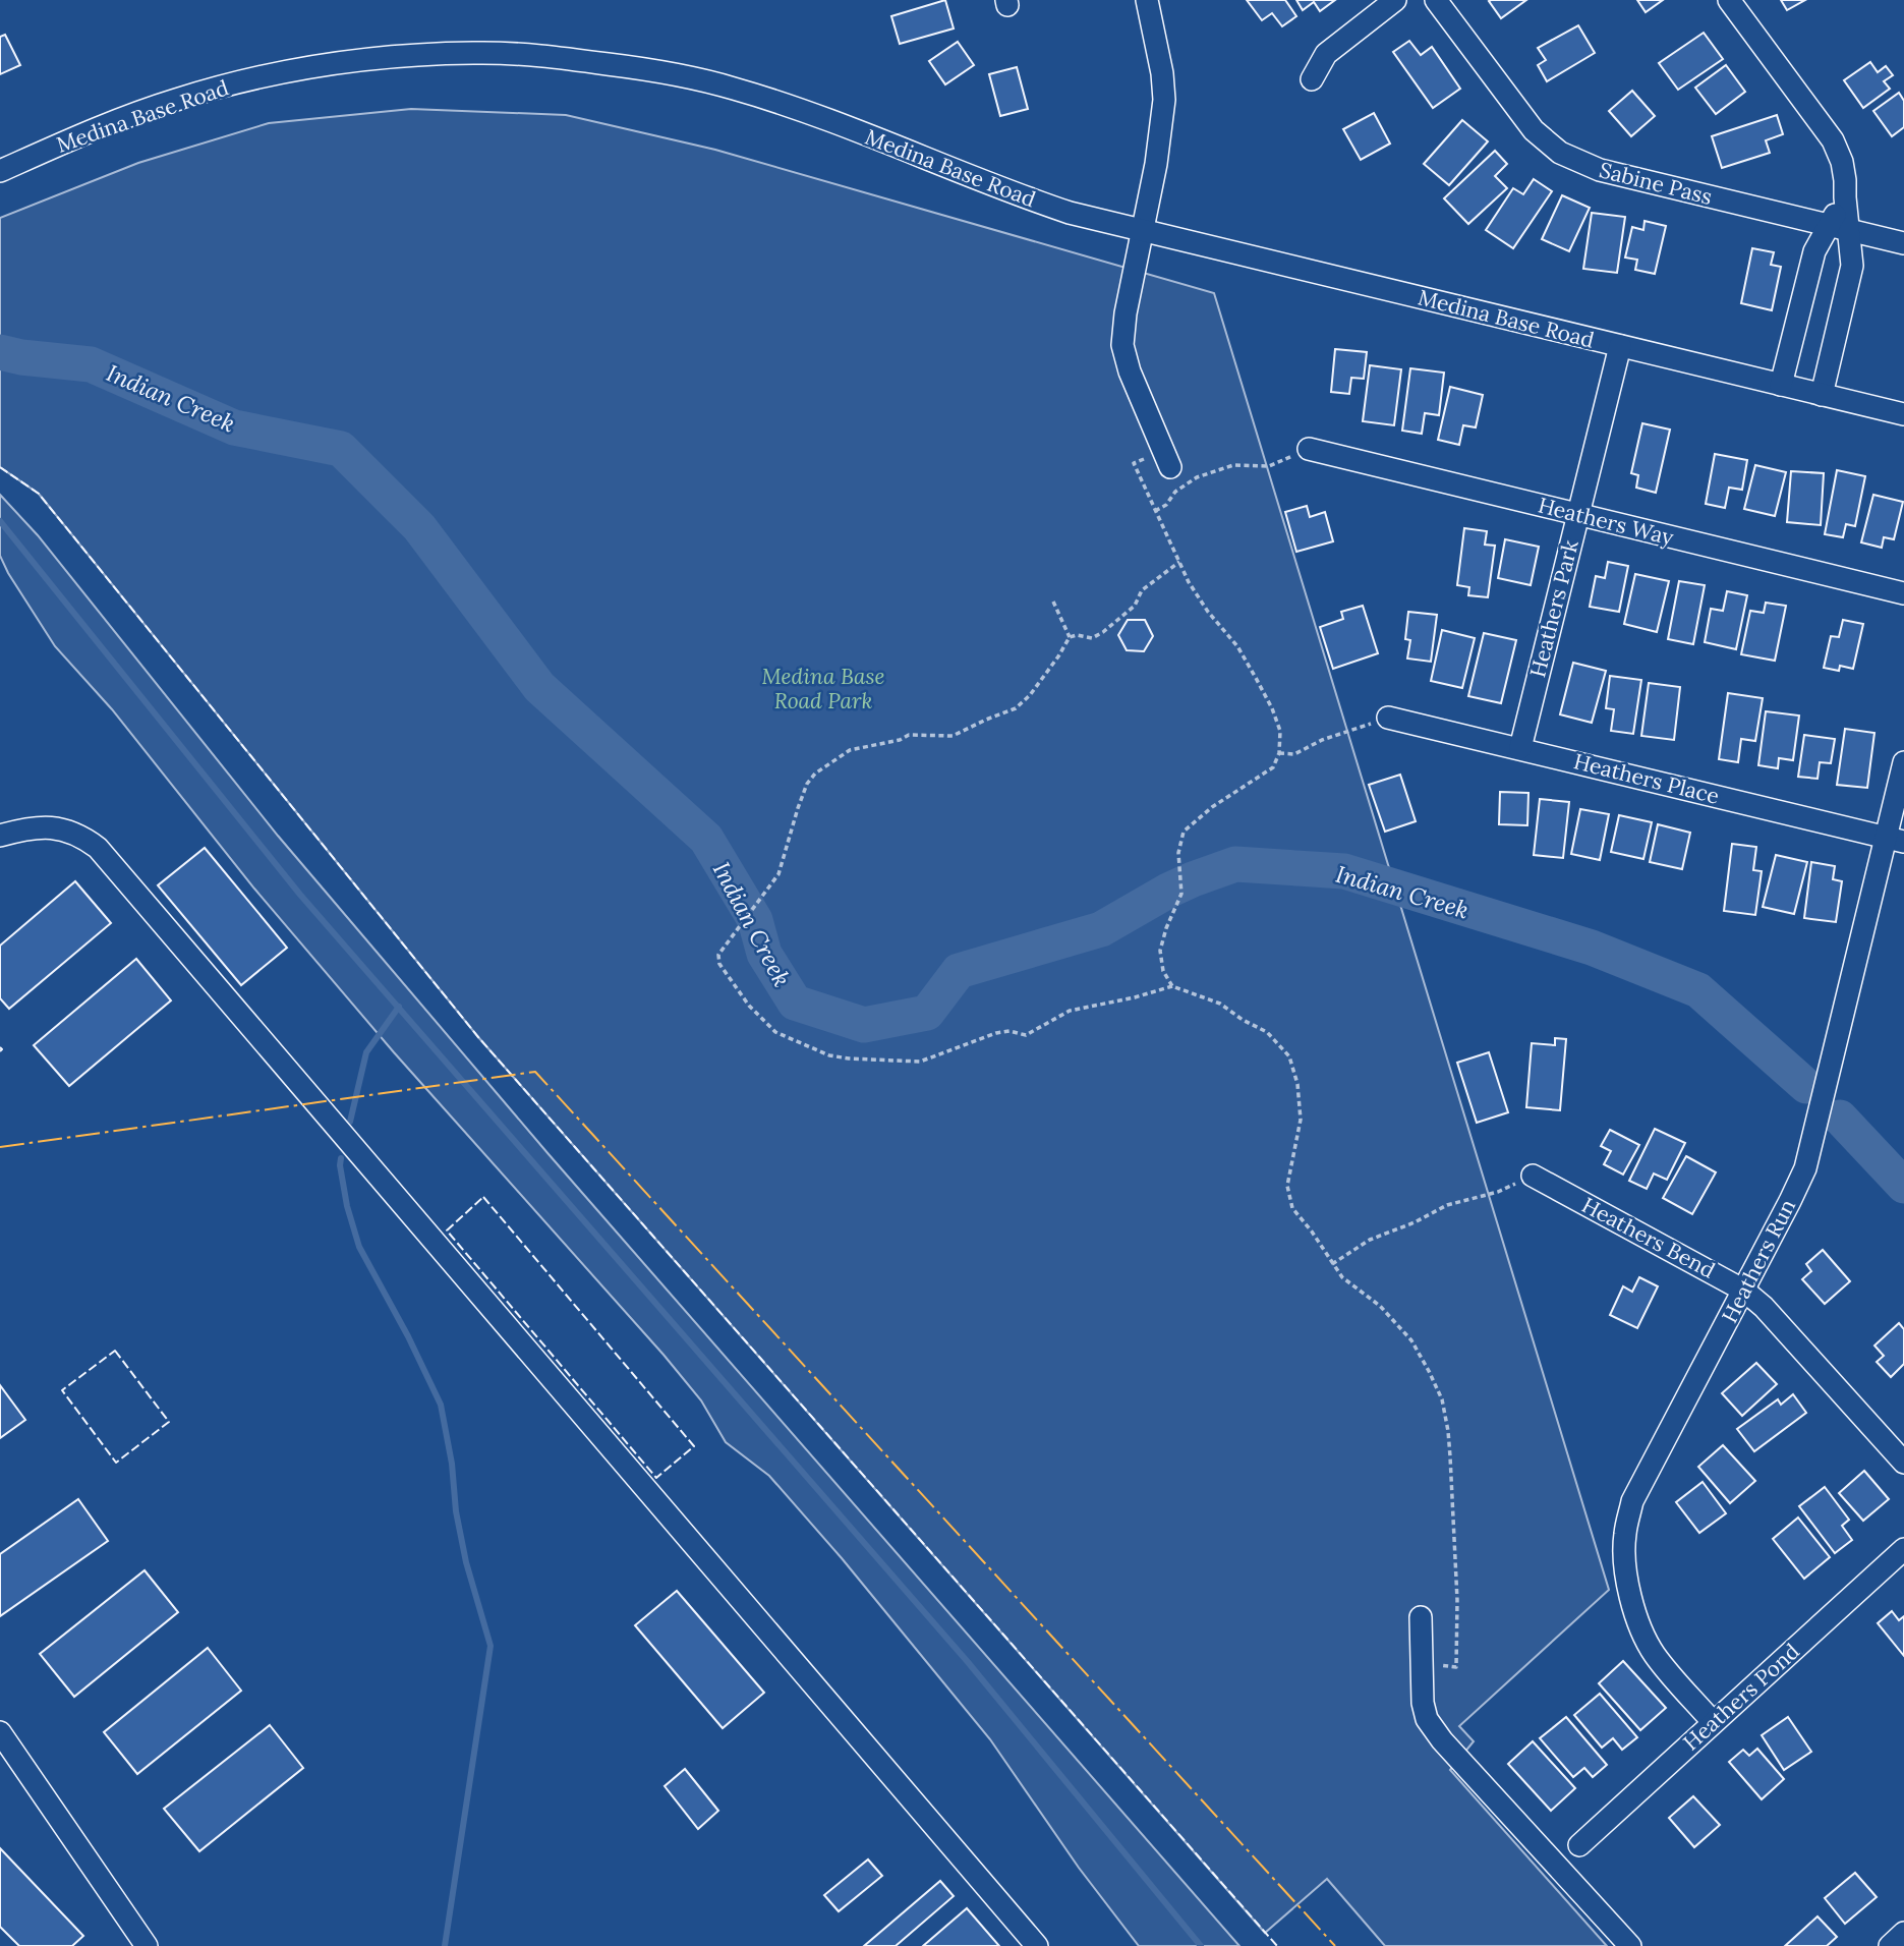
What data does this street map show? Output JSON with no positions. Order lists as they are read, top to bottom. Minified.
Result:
{"streets":{"street":["Medina Base Road","Sabine Pass","Heathers Way","Heathers Park","Heathers Place","Heathers Bend","Heathers Run","Heathers Pond"]},"crossings":[["Medina Base Road","Heathers Park"],["Heathers Way","Heathers Park"],["Heathers Park","Heathers Place"],["Heathers Place","Heathers Run"],["Heathers Bend","Heathers Run"],["Heathers Run","Heathers Pond"]],"water":["Indian Creek"],"parks":["Medina Base Road Park"]}
